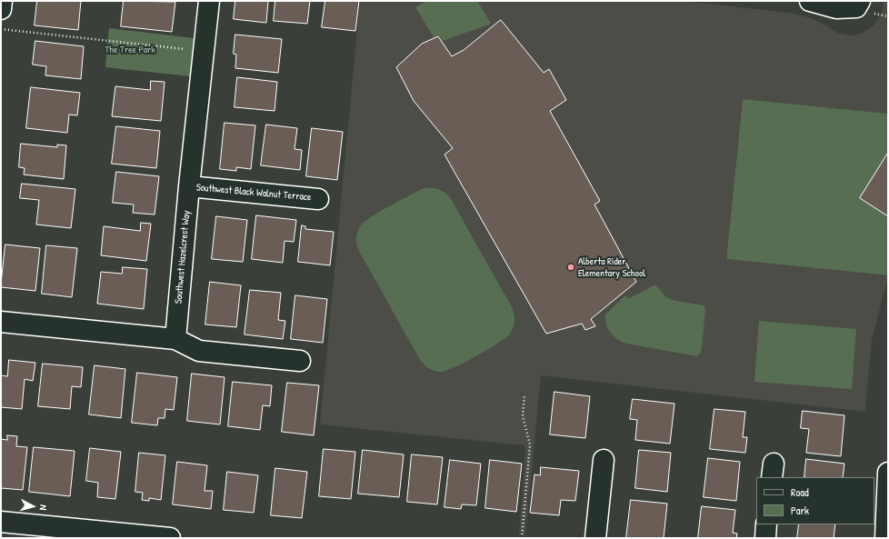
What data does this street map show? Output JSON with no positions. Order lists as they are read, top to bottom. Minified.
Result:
{"streets":{"street":["Southwest Black Walnut Terrace","Southwest Hazelcrest Way"]},"crossings":[["Southwest Black Walnut Terrace","Southwest Hazelcrest Way"]],"parks":["The Tree Park"],"places":["Alberta Rider Elementary School"],"legend":["Road","Park"],"north":"right"}
